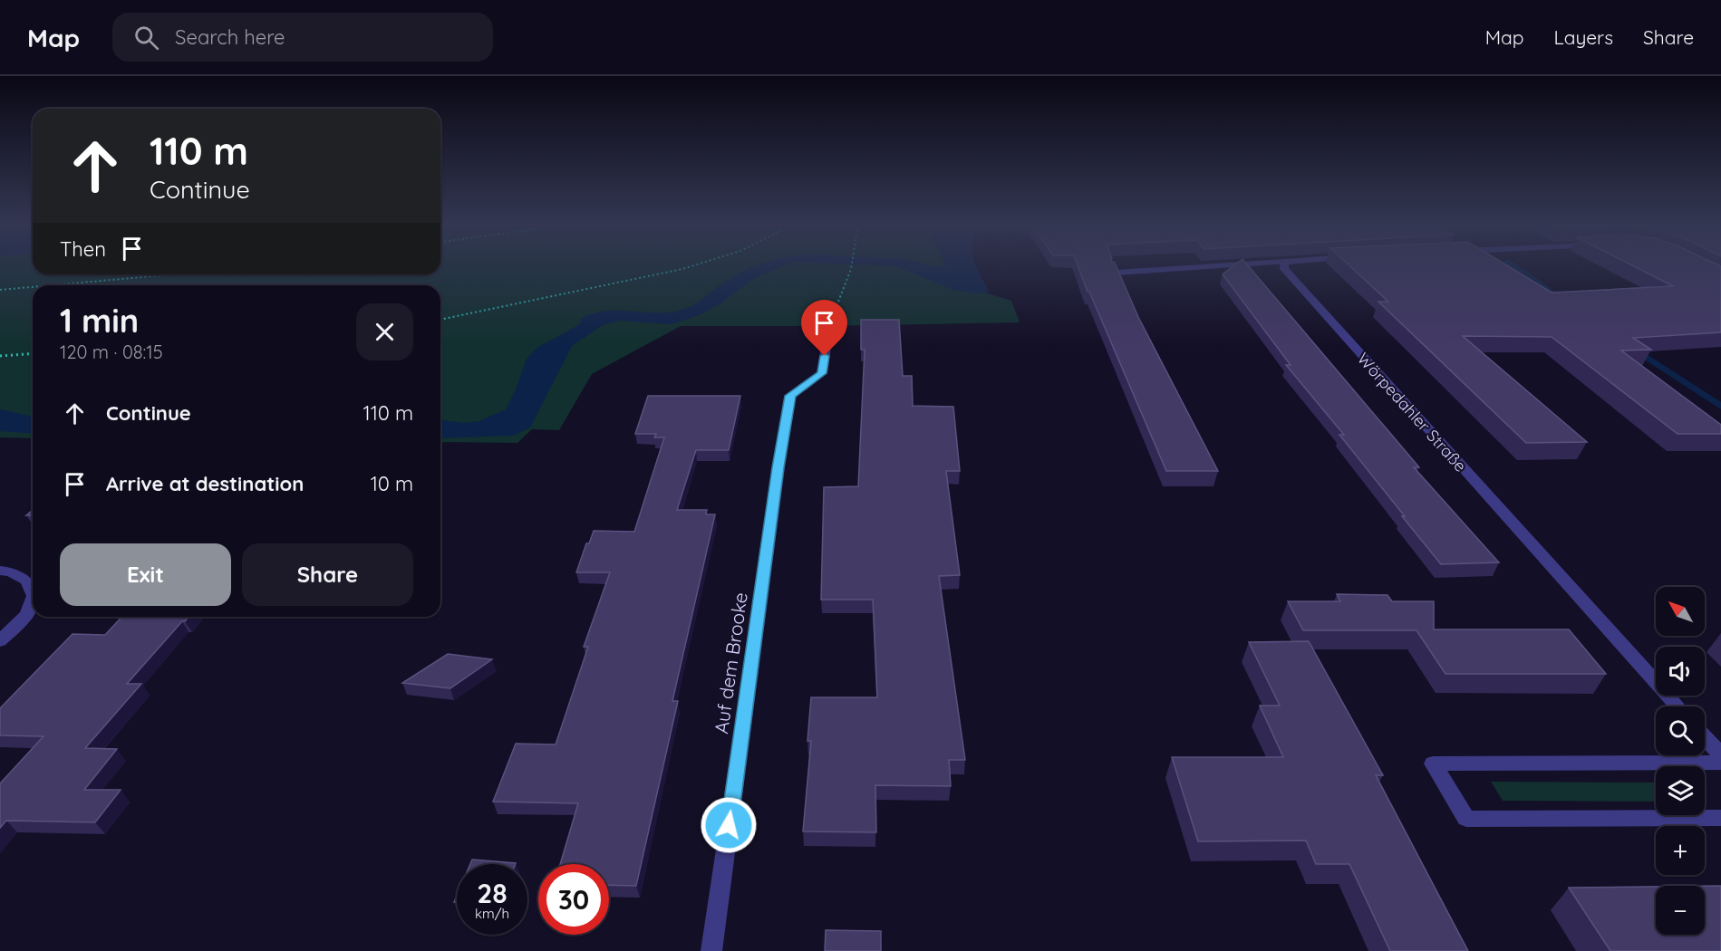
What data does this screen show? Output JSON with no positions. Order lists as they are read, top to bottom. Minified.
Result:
{"streets":{"street":["Wörpedahler Straße","Auf dem Brooke"]},"north":"top left","page":{"header":"Map","search":"Search here","nav":["Map","Layers","Share"],"turn":["110 m","Continue"],"then":"Then","heading":["1 min","120 m · 08:15"],"list":[{"name":"Continue","value":"110 m"},{"name":"Arrive at destination","value":"10 m"}],"buttons":["Exit","Share"],"map_buttons":["+","−"],"speed":"28 km/h","limit":"30"}}
